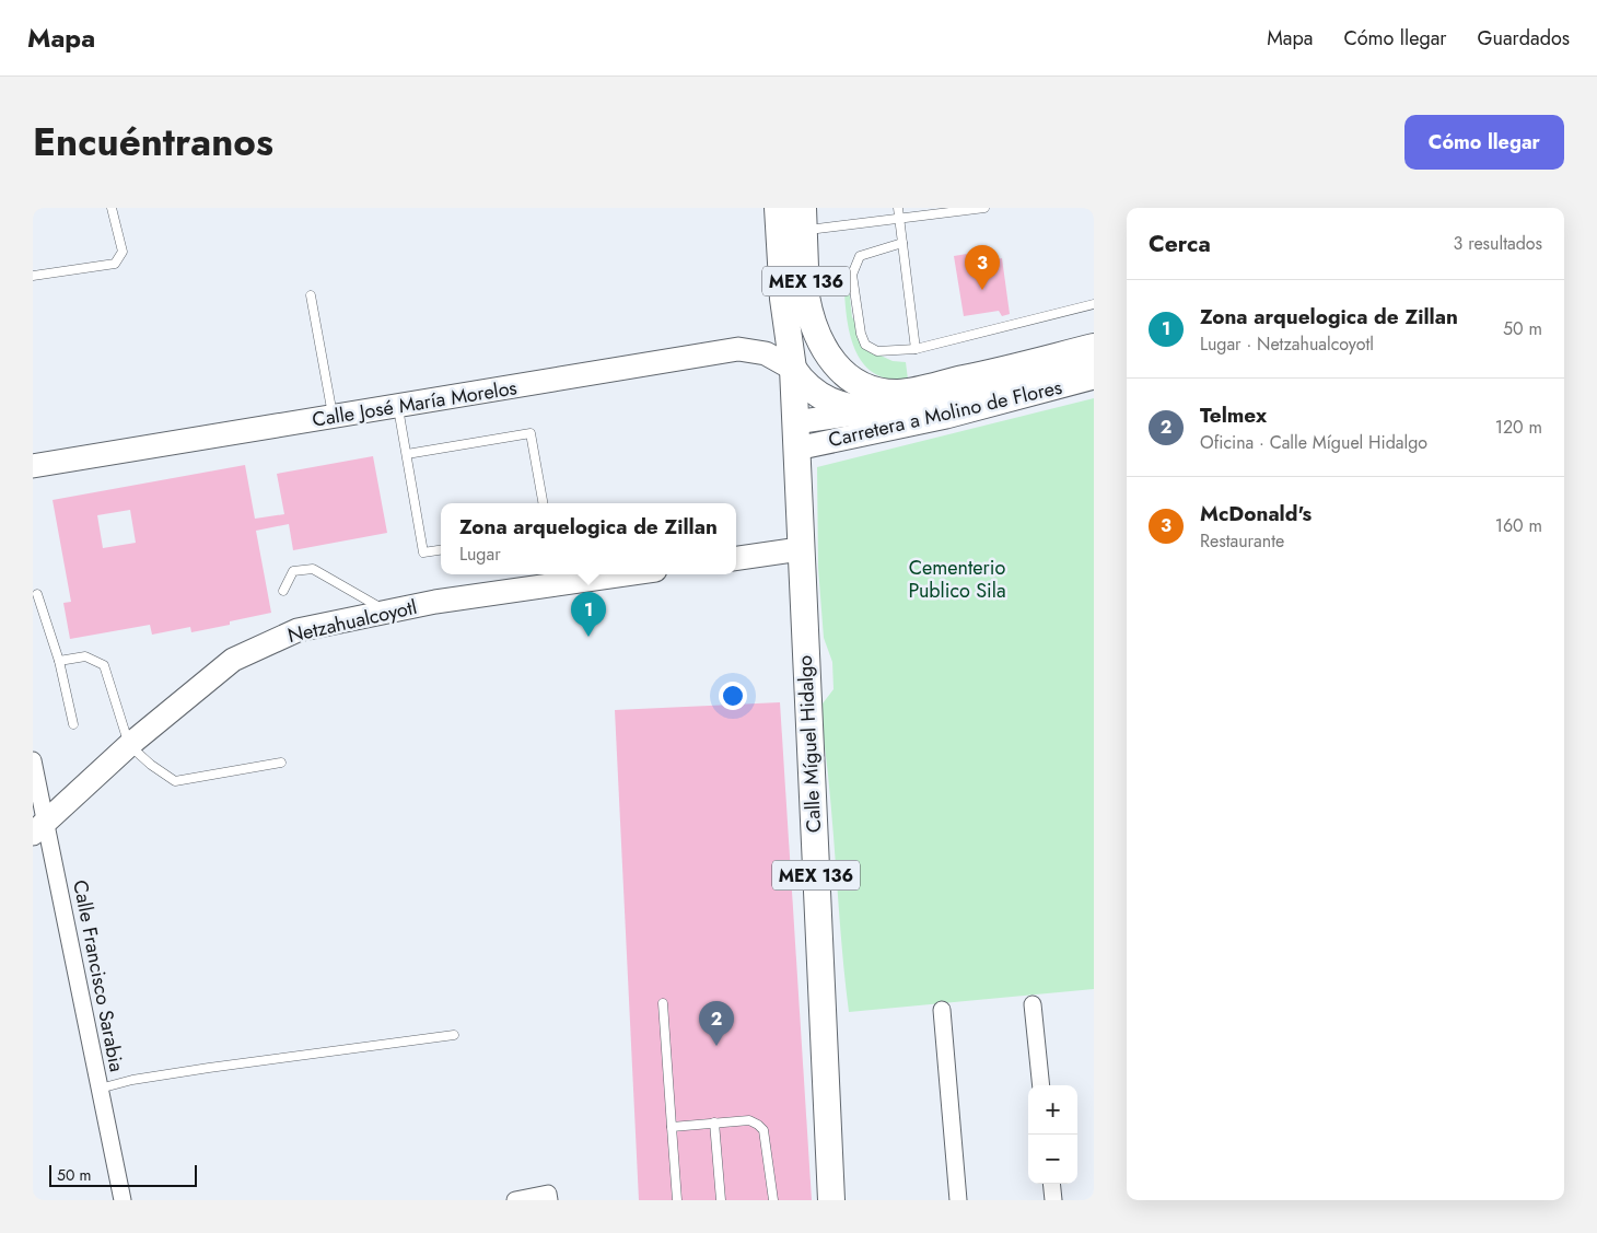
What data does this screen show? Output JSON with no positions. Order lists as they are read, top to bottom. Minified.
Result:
{"streets":{"main road":["MEX 136","Calle Míguel Hidalgo"],"street":["Calle José María Morelos","Carretera a Molino de Flores","Netzahualcoyotl","Calle Francisco Sarabia"]},"crossings":[["Calle José María Morelos","Calle Míguel Hidalgo"],["Carretera a Molino de Flores","Calle Míguel Hidalgo"],["Netzahualcoyotl","Calle Francisco Sarabia"]],"parks":["Cementerio Publico Sila"],"scale_bar":"50 m","page":{"header":"Mapa","nav":["Mapa","Cómo llegar","Guardados"],"title":"Encuéntranos","buttons":"Cómo llegar","heading":["Cerca","3 resultados"],"pins":["3","1","2"],"list":[{"mark":"1","name":"Zona arquelogica de Zillan","note":"Lugar · Netzahualcoyotl","value":"50 m"},{"mark":"2","name":"Telmex","note":"Oficina · Calle Míguel Hidalgo","value":"120 m"},{"mark":"3","name":"McDonald's","note":"Restaurante","value":"160 m"}],"popup":["Zona arquelogica de Zillan","Lugar"],"map_buttons":["+","−"],"scale":"50 m"}}
